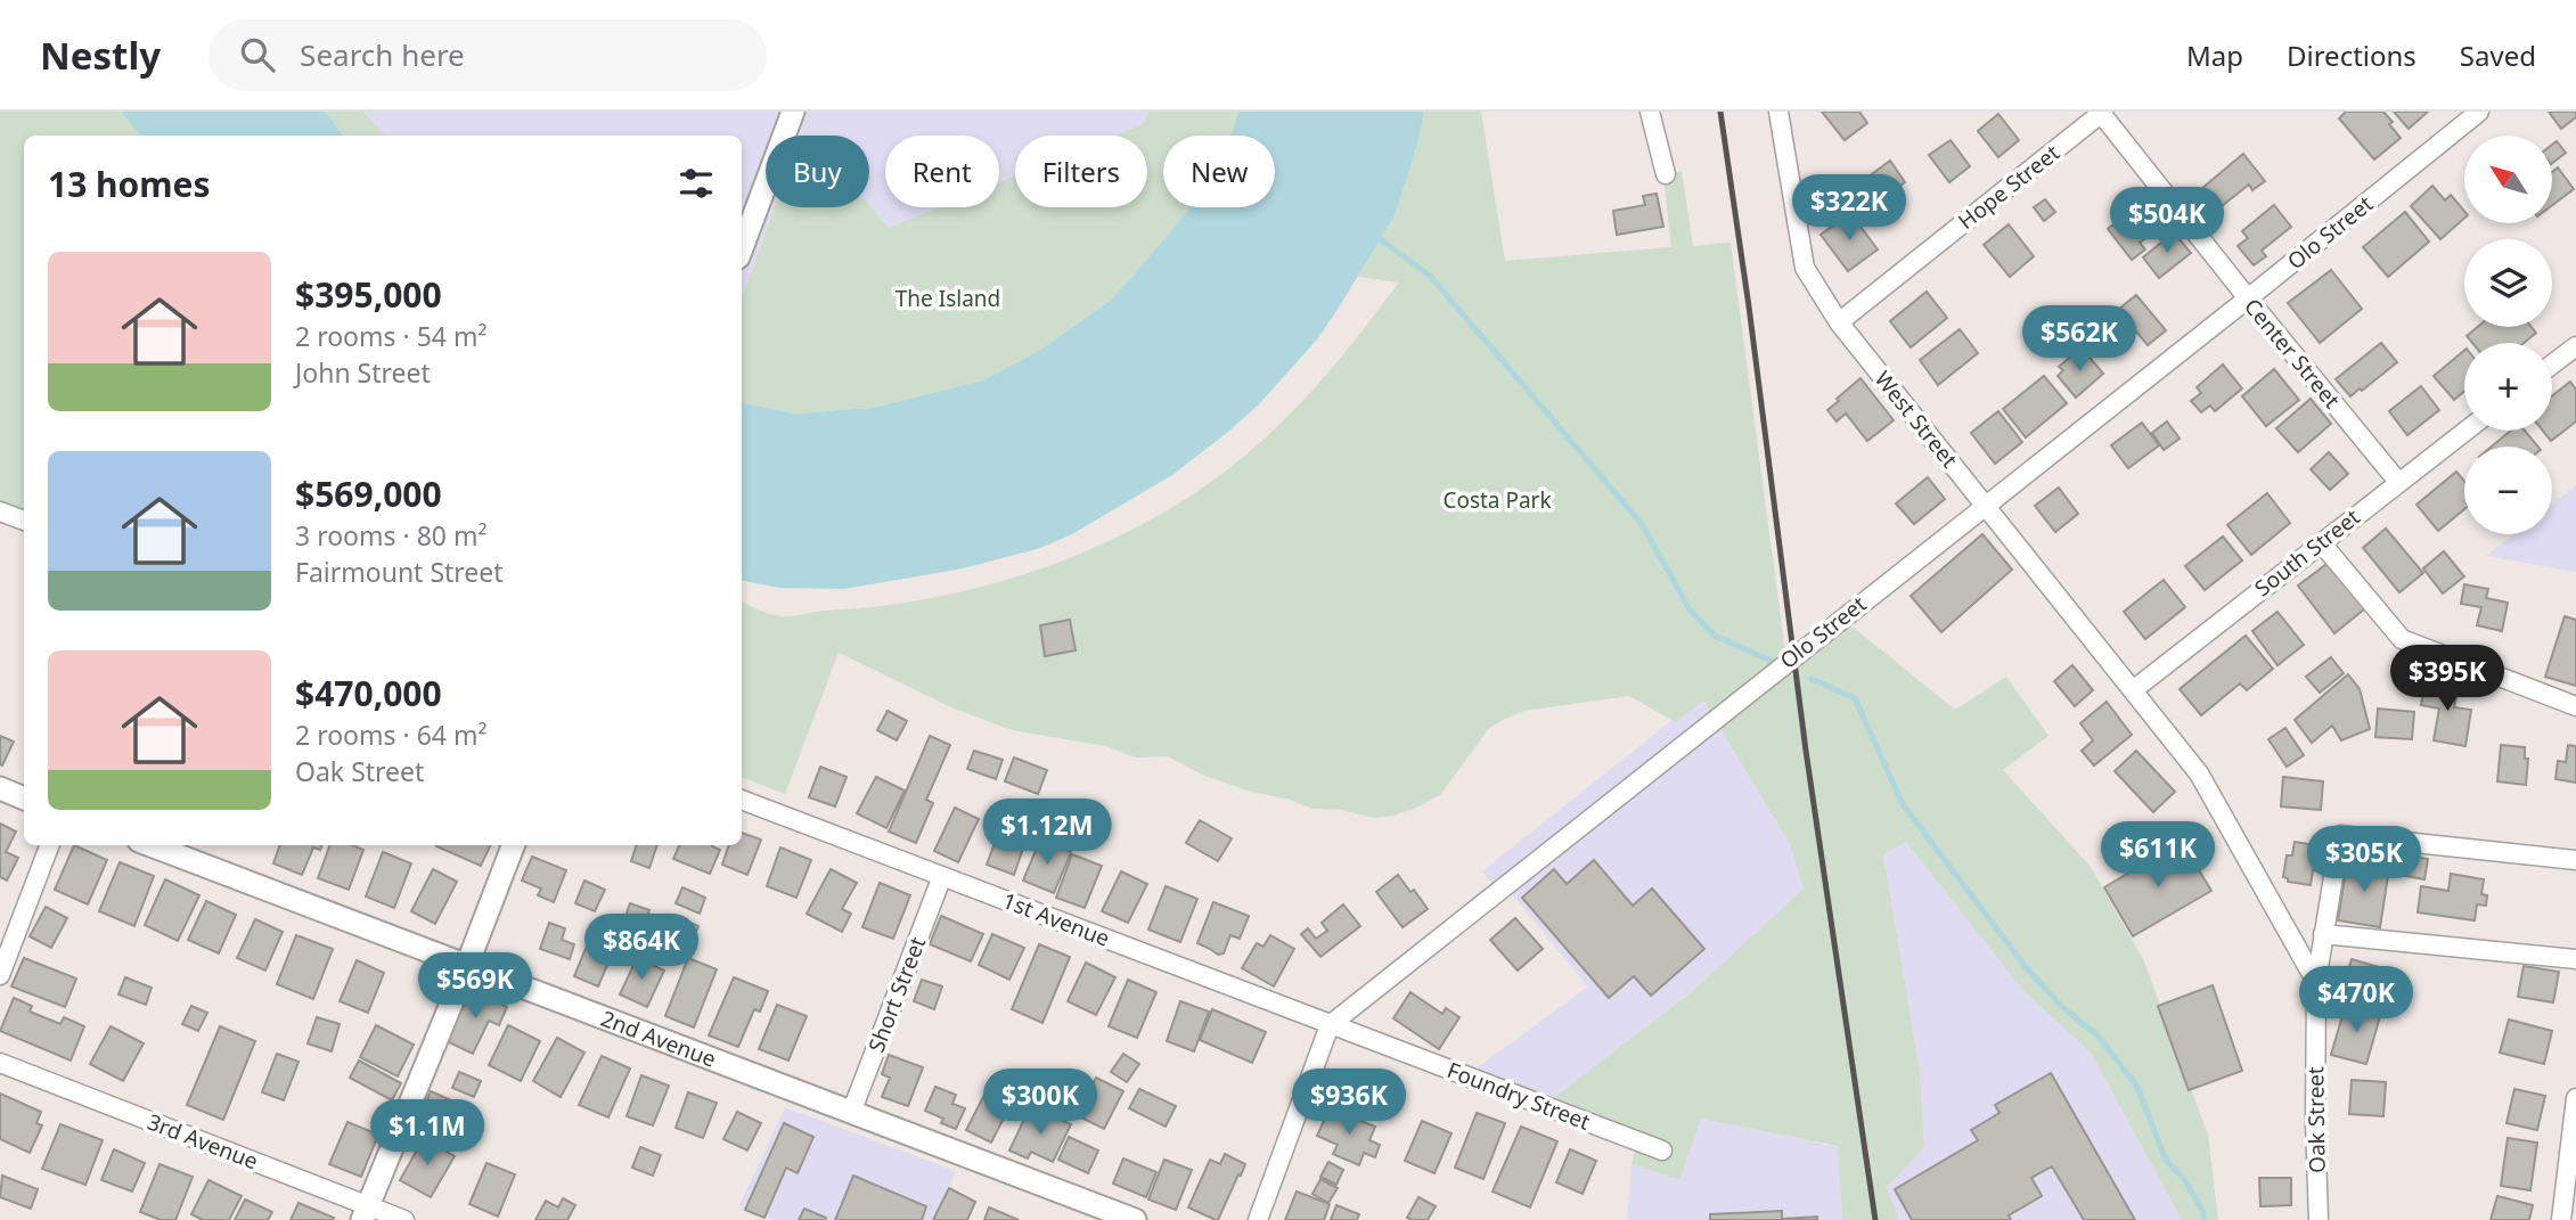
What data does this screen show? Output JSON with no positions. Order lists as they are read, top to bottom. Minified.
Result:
{"streets":{"street":["Hope Street","Olo Street","Center Street","West Street","South Street","1st Avenue","Short Street","2nd Avenue","Foundry Street","Oak Street","3rd Avenue"]},"crossings":[["Hope Street","Center Street"],["Hope Street","West Street"],["Olo Street","Center Street"],["Olo Street","West Street"],["Olo Street","1st Avenue"],["Olo Street","Foundry Street"],["Center Street","South Street"],["West Street","South Street"],["West Street","Oak Street"],["South Street","Oak Street"],["1st Avenue","Short Street"],["1st Avenue","Foundry Street"],["Short Street","2nd Avenue"]],"parks":["The Island","Costa Park"],"north":"top left","page":{"header":"Nestly","search":"Search here","nav":["Map","Directions","Saved"],"map_buttons":["+","−"],"chip":["Buy","Rent","Filters","New"],"heading":"13 homes","price":["$322K","$504K","$562K","$395K","$1.12M","$611K","$305K","$864K","$569K","$470K","$300K","$936K","$1.1M"],"list":[{"name":"$395,000","note":"2 rooms · 54 m² · John Street"},{"name":"$569,000","note":"3 rooms · 80 m² · Fairmount Street"},{"name":"$470,000","note":"2 rooms · 64 m² · Oak Street"}]}}
